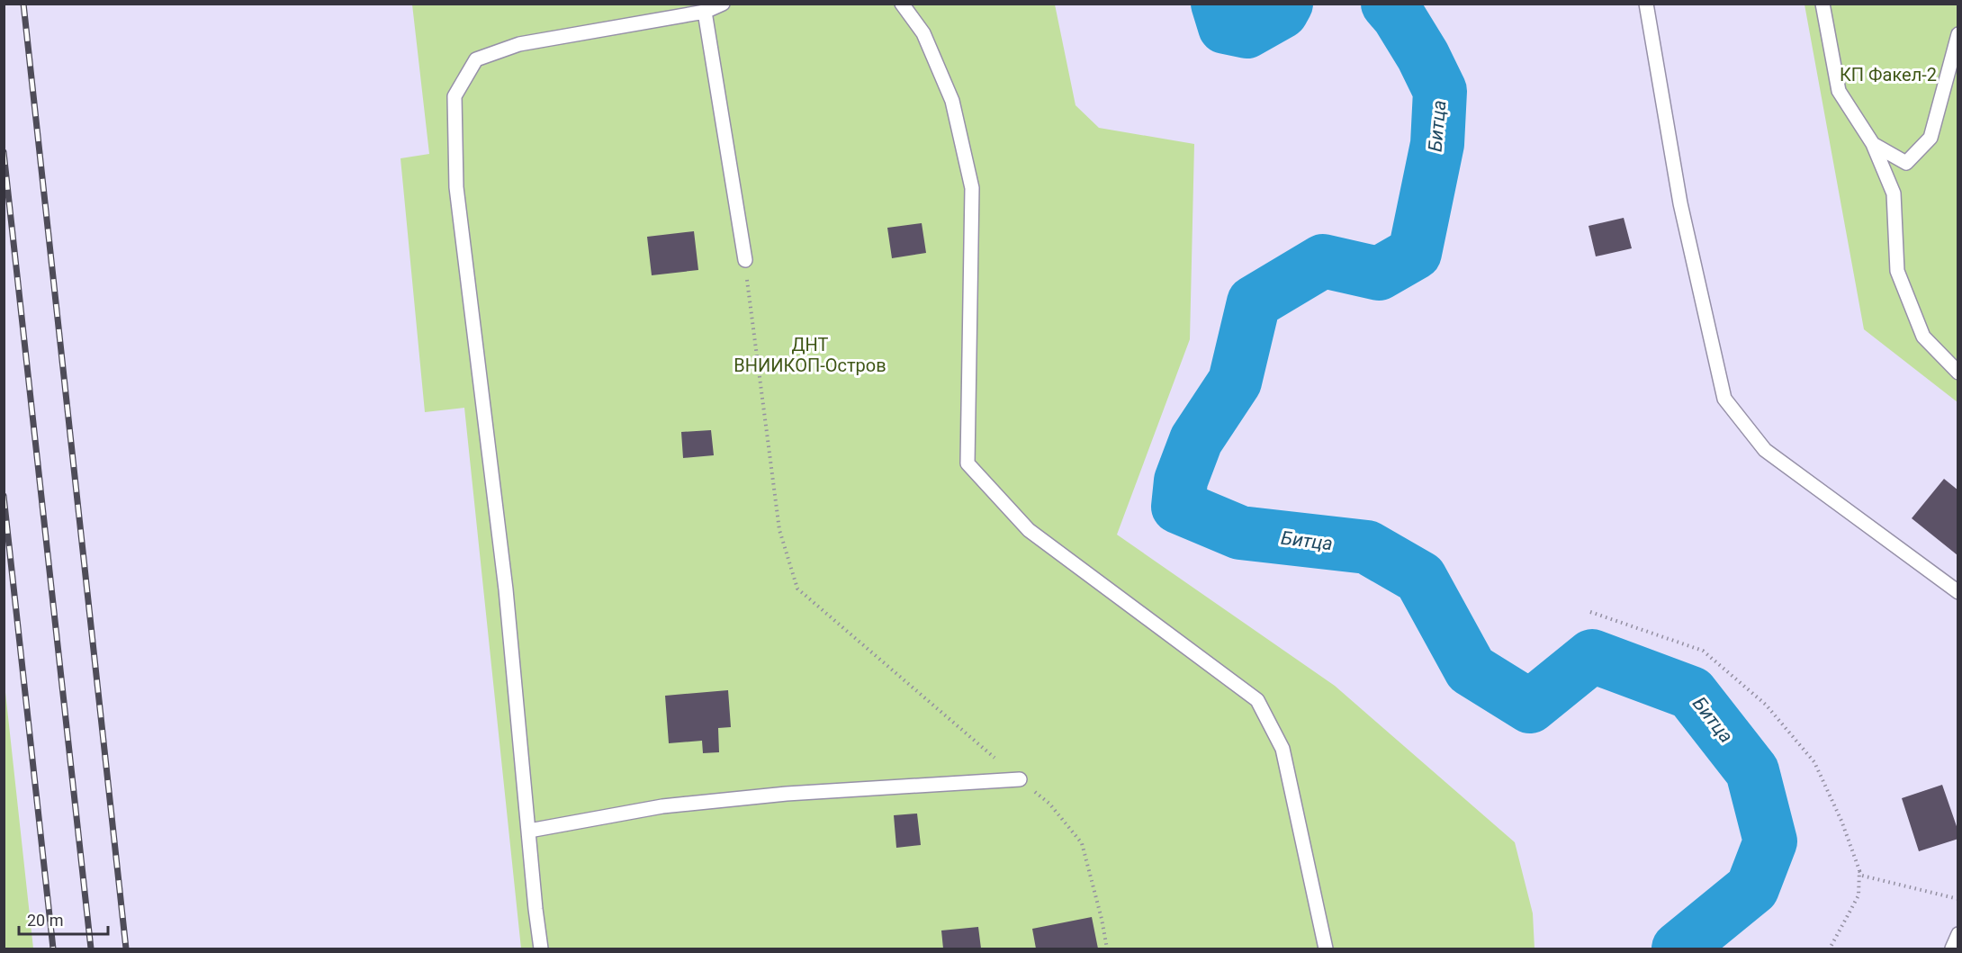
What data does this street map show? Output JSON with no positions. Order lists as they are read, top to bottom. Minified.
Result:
{"water":["Битца"],"parks":["КП Факел-2","ДНТ ВНИИКОП-Остров"],"scale_bar":"20 m"}
